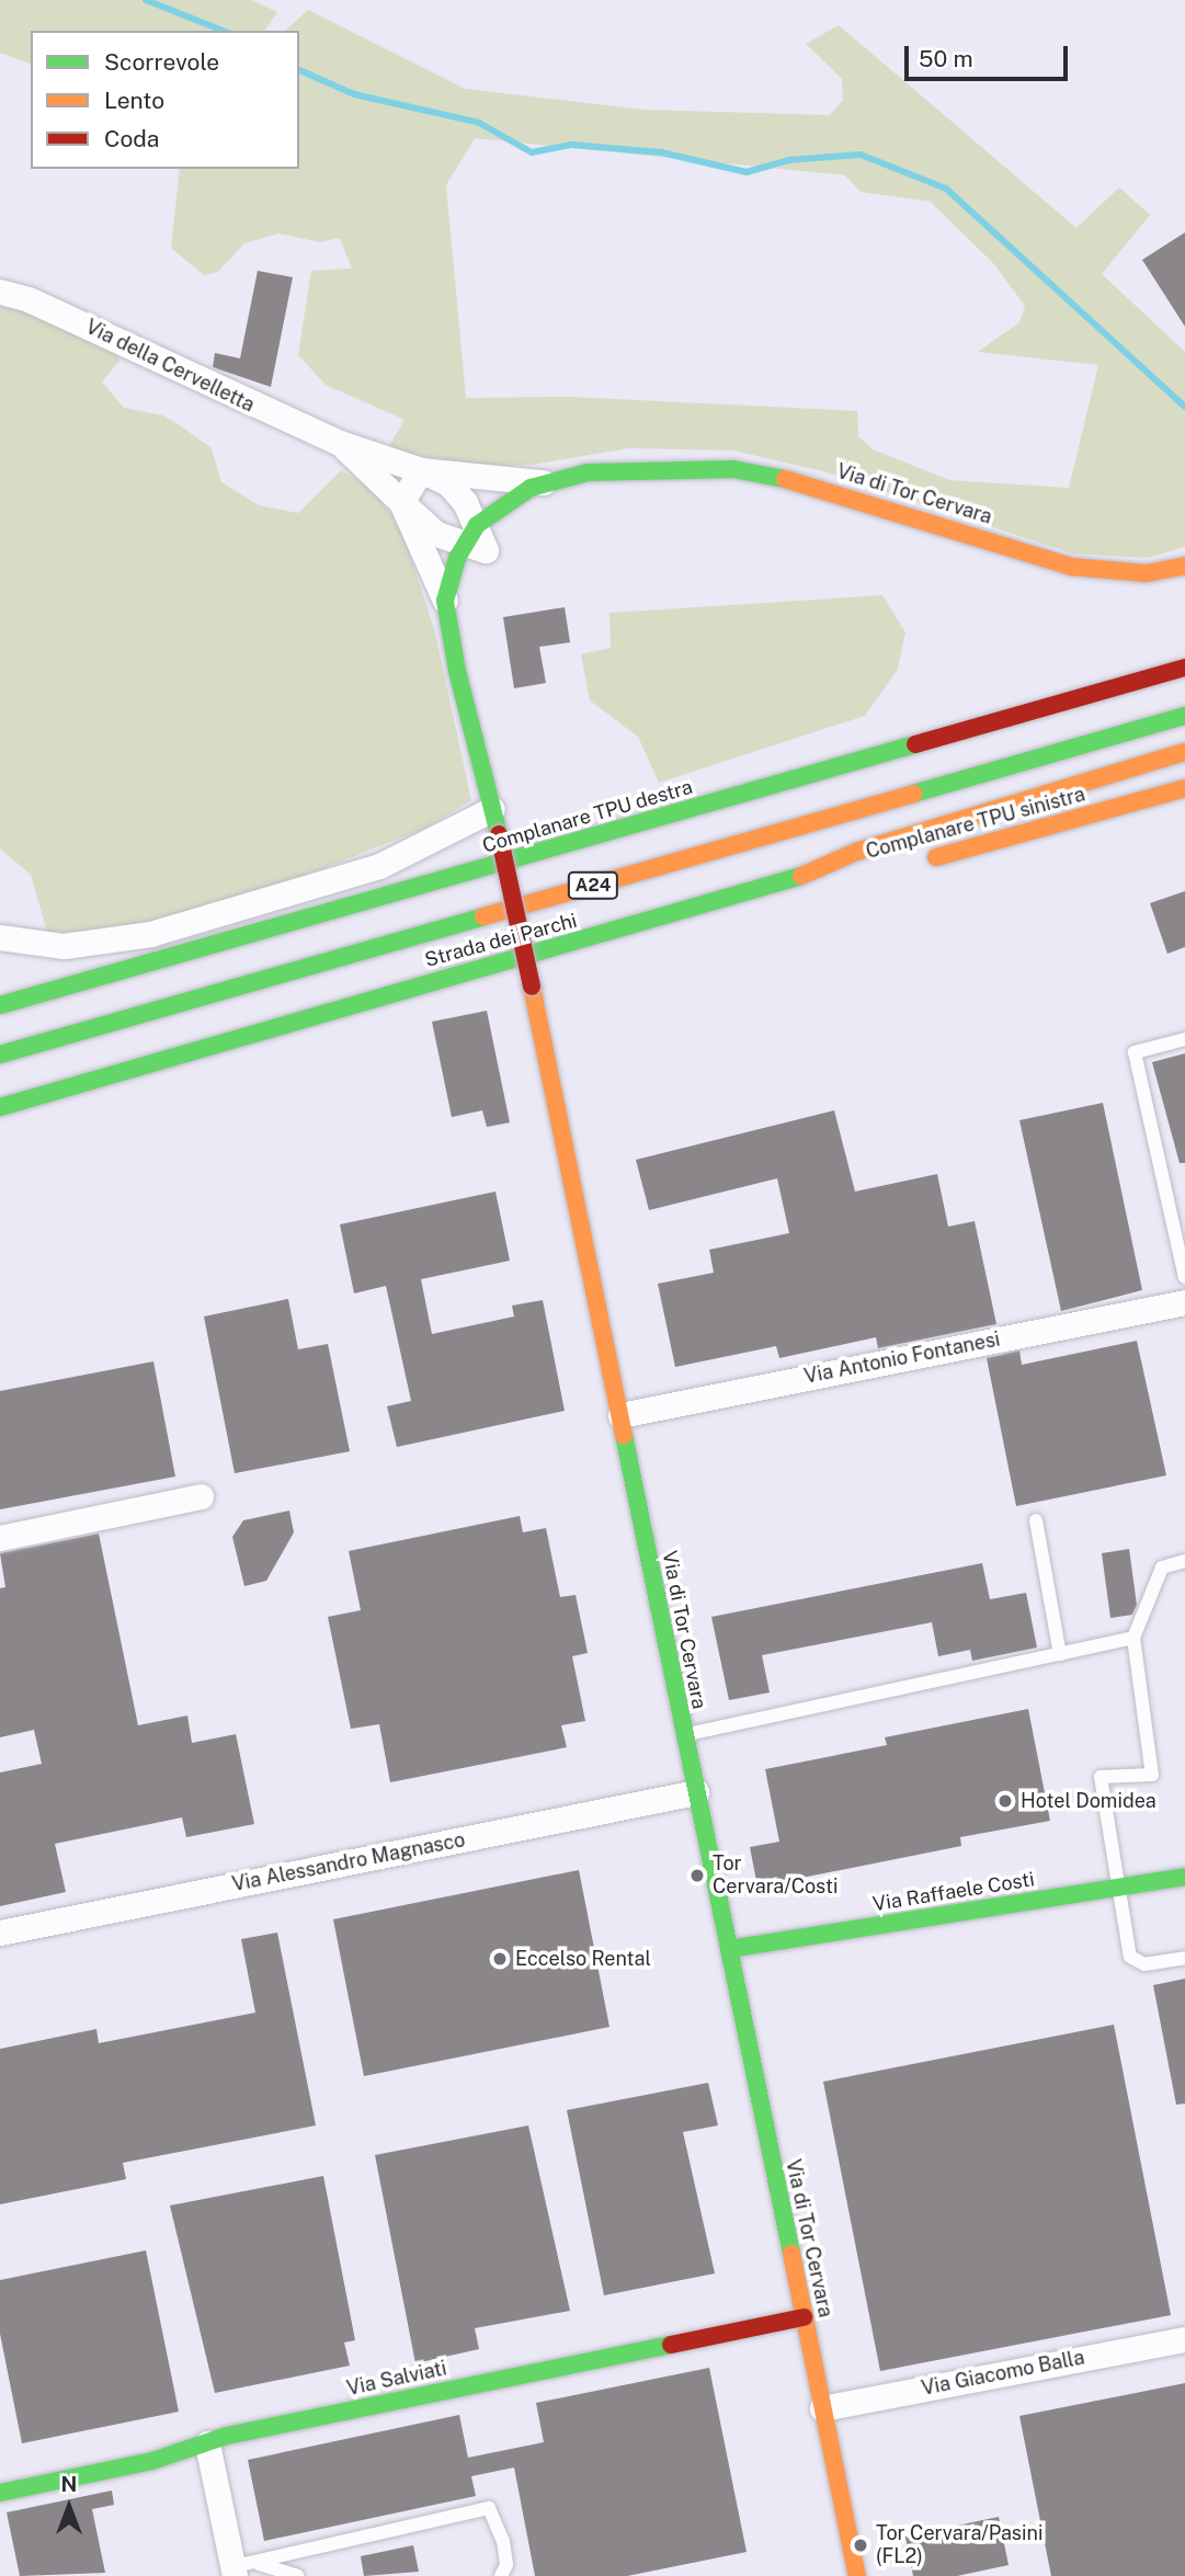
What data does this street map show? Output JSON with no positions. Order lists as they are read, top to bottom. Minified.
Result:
{"streets":{"main road":["Via di Tor Cervara","Complanare TPU destra","Complanare TPU sinistra","A24","Strada dei Parchi","Via Raffaele Costi","Via Salviati"],"street":["Via della Cervelletta","Via Antonio Fontanesi","Via Alessandro Magnasco","Via Giacomo Balla"]},"crossings":[["Via di Tor Cervara","Via Antonio Fontanesi"],["Via di Tor Cervara","Via Alessandro Magnasco"],["Via di Tor Cervara","Via Raffaele Costi"],["Via di Tor Cervara","Via Giacomo Balla"],["Via di Tor Cervara","Via Salviati"]],"places":["Hotel Domidea","Tor Cervara/Costi","Eccelso Rental","Tor Cervara/Pasini (FL2)"],"legend":["Scorrevole","Lento","Coda"],"scale_bar":"50 m","north":"top"}
